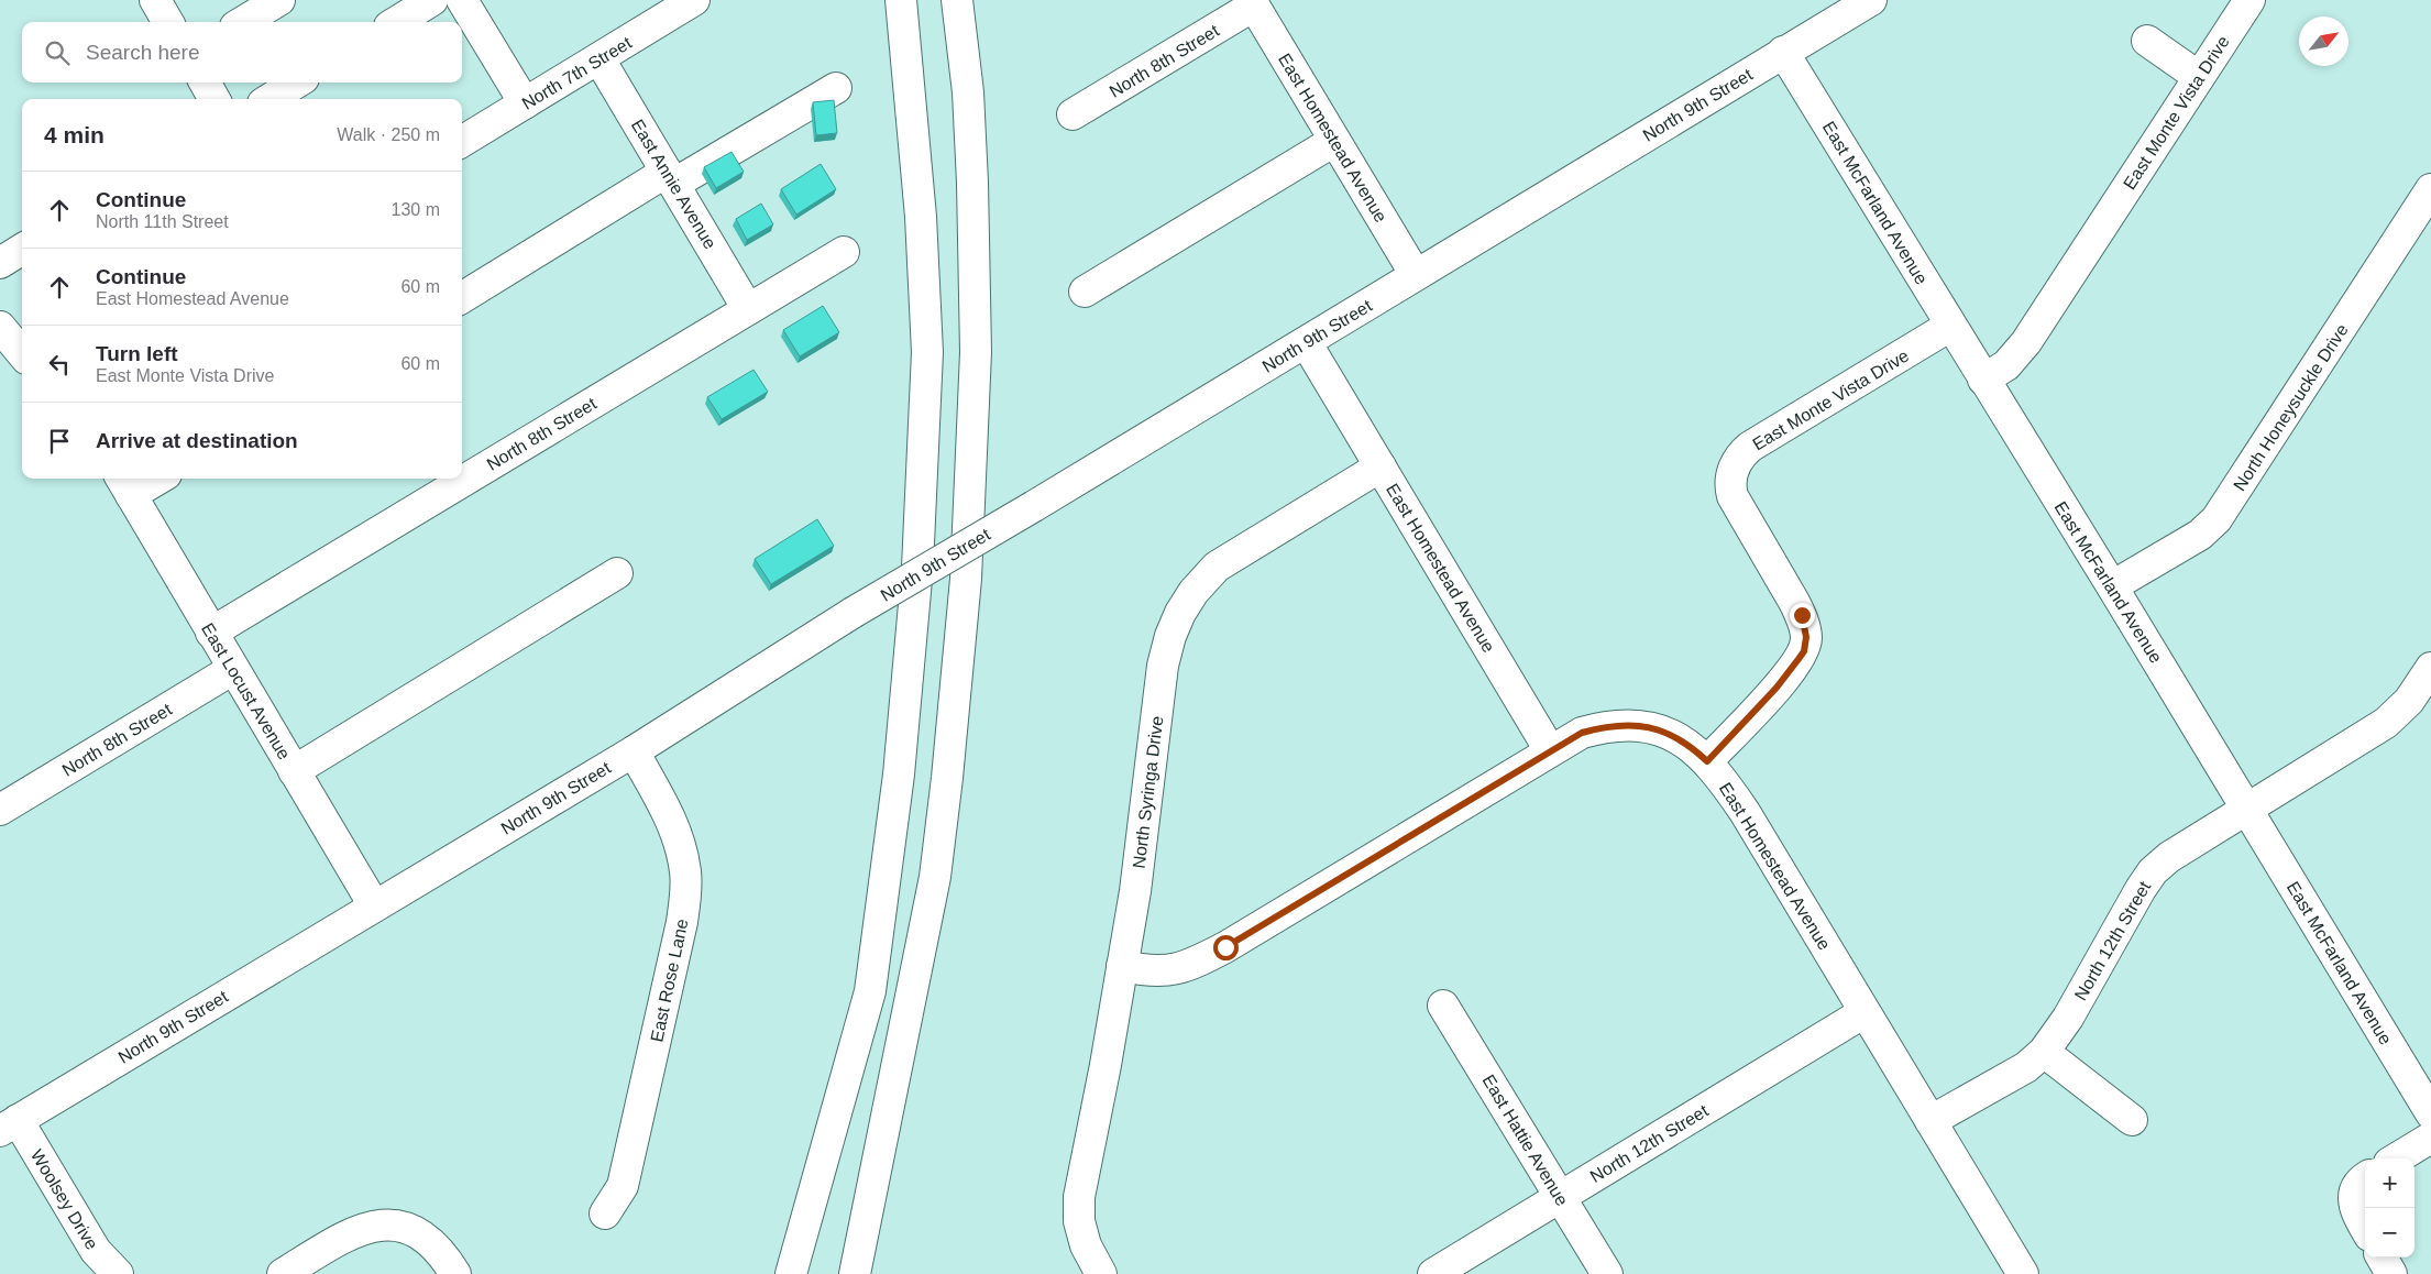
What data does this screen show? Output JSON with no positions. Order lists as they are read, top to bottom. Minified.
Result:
{"streets":{"main road":["North 8th Street","North 7th Street","North 9th Street","East Monte Vista Drive","East Homestead Avenue","East Annie Avenue","East McFarland Avenue","North Honeysuckle Drive","East Locust Avenue","North Syringa Drive","North 12th Street","East Rose Lane","East Hattie Avenue","Woolsey Drive"]},"crossings":[["North 8th Street","East Homestead Avenue"],["North 8th Street","East Annie Avenue"],["North 8th Street","East Locust Avenue"],["North 7th Street","East Annie Avenue"],["North 9th Street","East Homestead Avenue"],["North 9th Street","East McFarland Avenue"],["North 9th Street","East Locust Avenue"],["North 9th Street","East Rose Lane"],["North 9th Street","Woolsey Drive"],["East Monte Vista Drive","East Homestead Avenue"],["East Monte Vista Drive","East McFarland Avenue"],["East Homestead Avenue","North Syringa Drive"],["East Homestead Avenue","North 12th Street"],["East McFarland Avenue","North Honeysuckle Drive"],["East McFarland Avenue","North 12th Street"],["North 12th Street","East Hattie Avenue"]],"north":"top right","page":{"search":"Search here","heading":["4 min","Walk · 250 m"],"list":[["Continue","North 11th Street","130 m"],["Continue","East Homestead Avenue","60 m"],["Turn left","East Monte Vista Drive","60 m"],"Arrive at destination"],"map_buttons":["+","−"]}}
